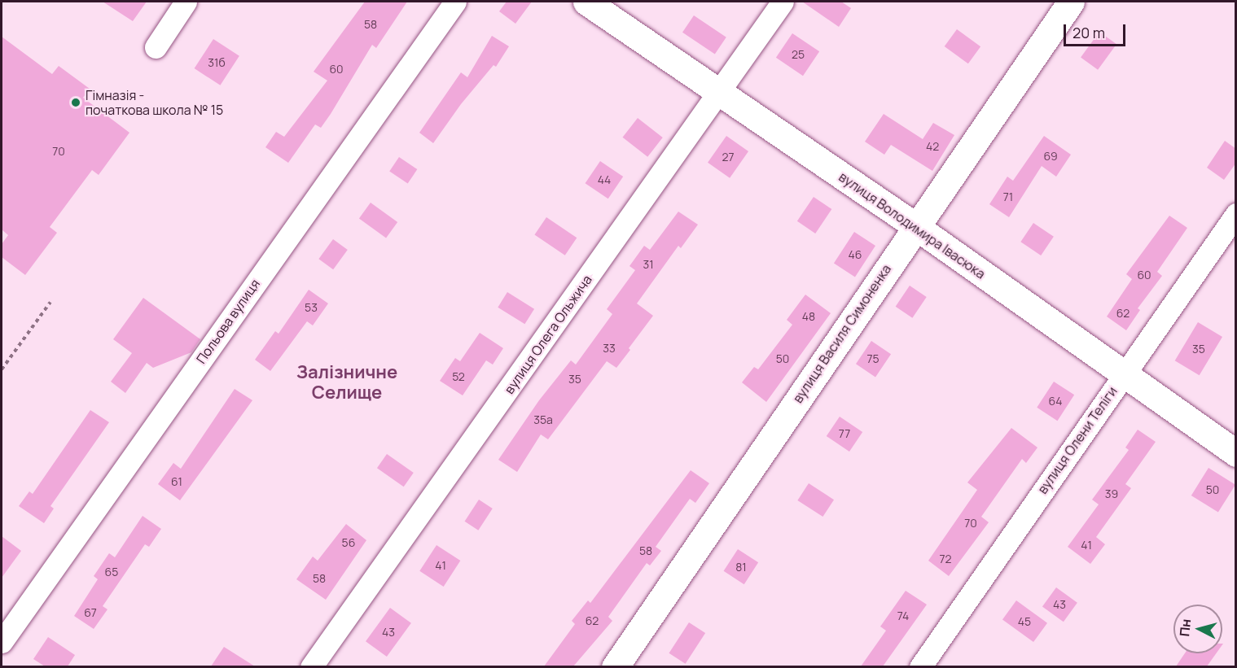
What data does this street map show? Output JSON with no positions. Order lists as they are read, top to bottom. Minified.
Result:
{"streets":{"street":["вулиця Володимира Івасюка","Польова вулиця","вулиця Василя Симоненка","вулиця Олега Ольжича","вулиця Олени Теліги"]},"crossings":[["вулиця Володимира Івасюка","вулиця Василя Симоненка"],["вулиця Володимира Івасюка","вулиця Олега Ольжича"],["вулиця Володимира Івасюка","вулиця Олени Теліги"]],"districts":["Залізничне Селище"],"places":["Гімназія - початкова школа № 15"],"house_numbers":["58","25","31б","60","42","70","69","27","44","71","46","31","60","53","62","48","33","35","50","75","52","35","64","35а","77","61","50","39","70","56","41","58","72","41","81","65","58","43","67","74","62","45","43"],"scale_bar":"20 m","north":"left"}
